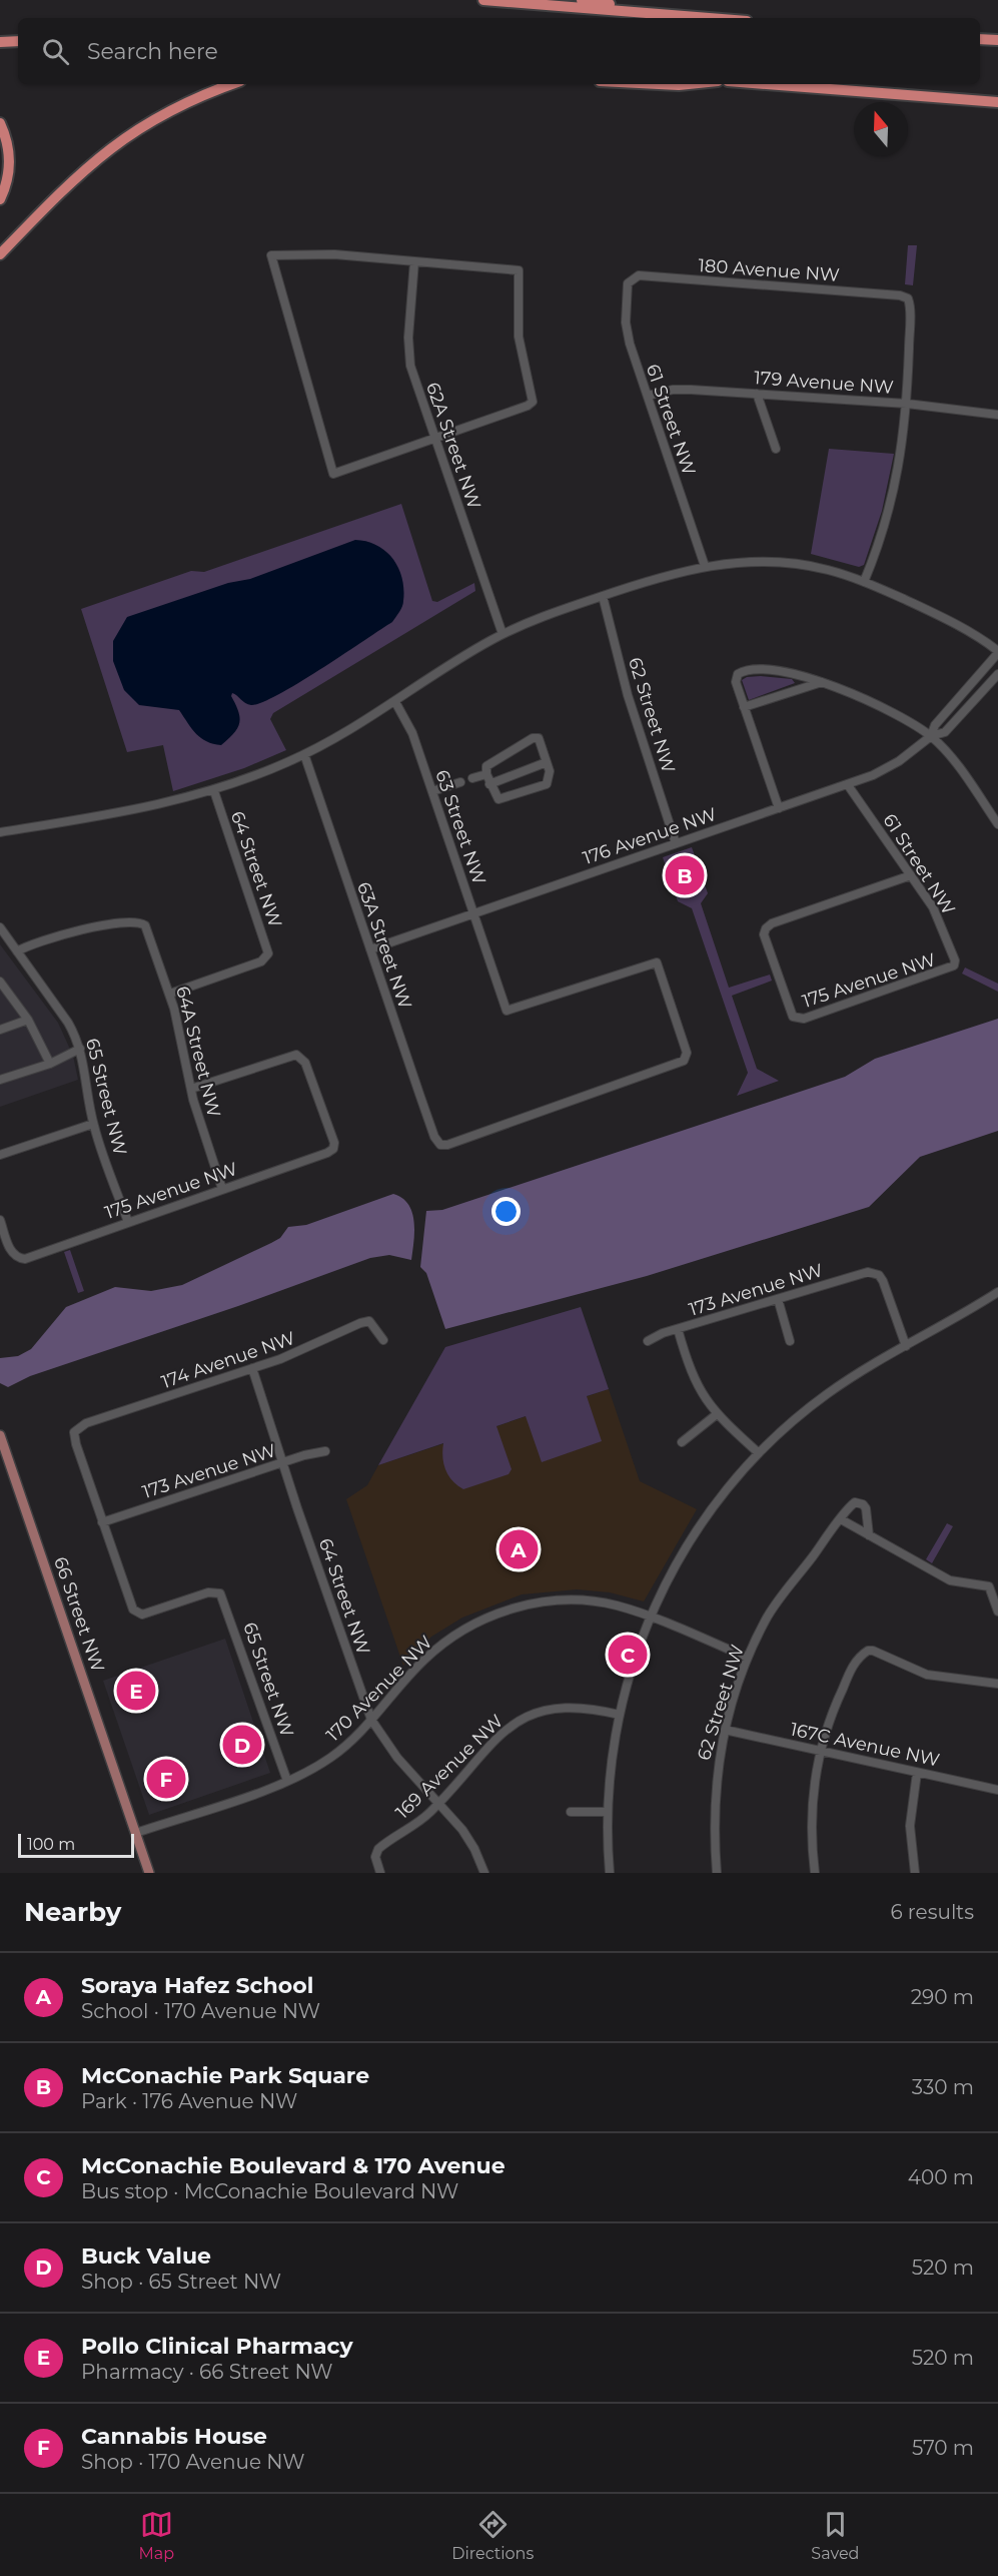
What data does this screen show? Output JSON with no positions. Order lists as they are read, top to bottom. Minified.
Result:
{"streets":{"main road":["66 Street NW"],"street":["180 Avenue NW","179 Avenue NW","61 Street NW","62A Street NW","62 Street NW","63 Street NW","176 Avenue NW","64 Street NW","63A Street NW","175 Avenue NW","64A Street NW","65 Street NW","173 Avenue NW","174 Avenue NW","170 Avenue NW","167C Avenue NW","169 Avenue NW"]},"crossings":[["180 Avenue NW","179 Avenue NW"],["180 Avenue NW","61 Street NW"],["179 Avenue NW","61 Street NW"],["61 Street NW","176 Avenue NW"],["61 Street NW","175 Avenue NW"],["62 Street NW","176 Avenue NW"],["62 Street NW","170 Avenue NW"],["62 Street NW","167C Avenue NW"],["63 Street NW","176 Avenue NW"],["63 Street NW","63A Street NW"],["176 Avenue NW","63A Street NW"],["64 Street NW","64A Street NW"],["64 Street NW","173 Avenue NW"],["64 Street NW","174 Avenue NW"],["64 Street NW","170 Avenue NW"],["64 Street NW","169 Avenue NW"],["175 Avenue NW","64A Street NW"],["175 Avenue NW","65 Street NW"],["64A Street NW","65 Street NW"],["65 Street NW","173 Avenue NW"],["65 Street NW","174 Avenue NW"],["65 Street NW","170 Avenue NW"],["173 Avenue NW","174 Avenue NW"],["66 Street NW","170 Avenue NW"]],"scale_bar":"100 m","north":"top","page":{"search":"Search here","pins":["B","A","C","E","D","F"],"scale":"100 m","heading":["Nearby","6 results"],"list":[{"mark":"A","name":"Soraya Hafez School","note":"School · 170 Avenue NW","value":"290 m"},{"mark":"B","name":"McConachie Park Square","note":"Park · 176 Avenue NW","value":"330 m"},{"mark":"C","name":"McConachie Boulevard & 170 Avenue","note":"Bus stop · McConachie Boulevard NW","value":"400 m"},{"mark":"D","name":"Buck Value","note":"Shop · 65 Street NW","value":"520 m"},{"mark":"E","name":"Pollo Clinical Pharmacy","note":"Pharmacy · 66 Street NW","value":"520 m"},{"mark":"F","name":"Cannabis House","note":"Shop · 170 Avenue NW","value":"570 m"}],"nav":["Map","Directions","Saved"]}}
